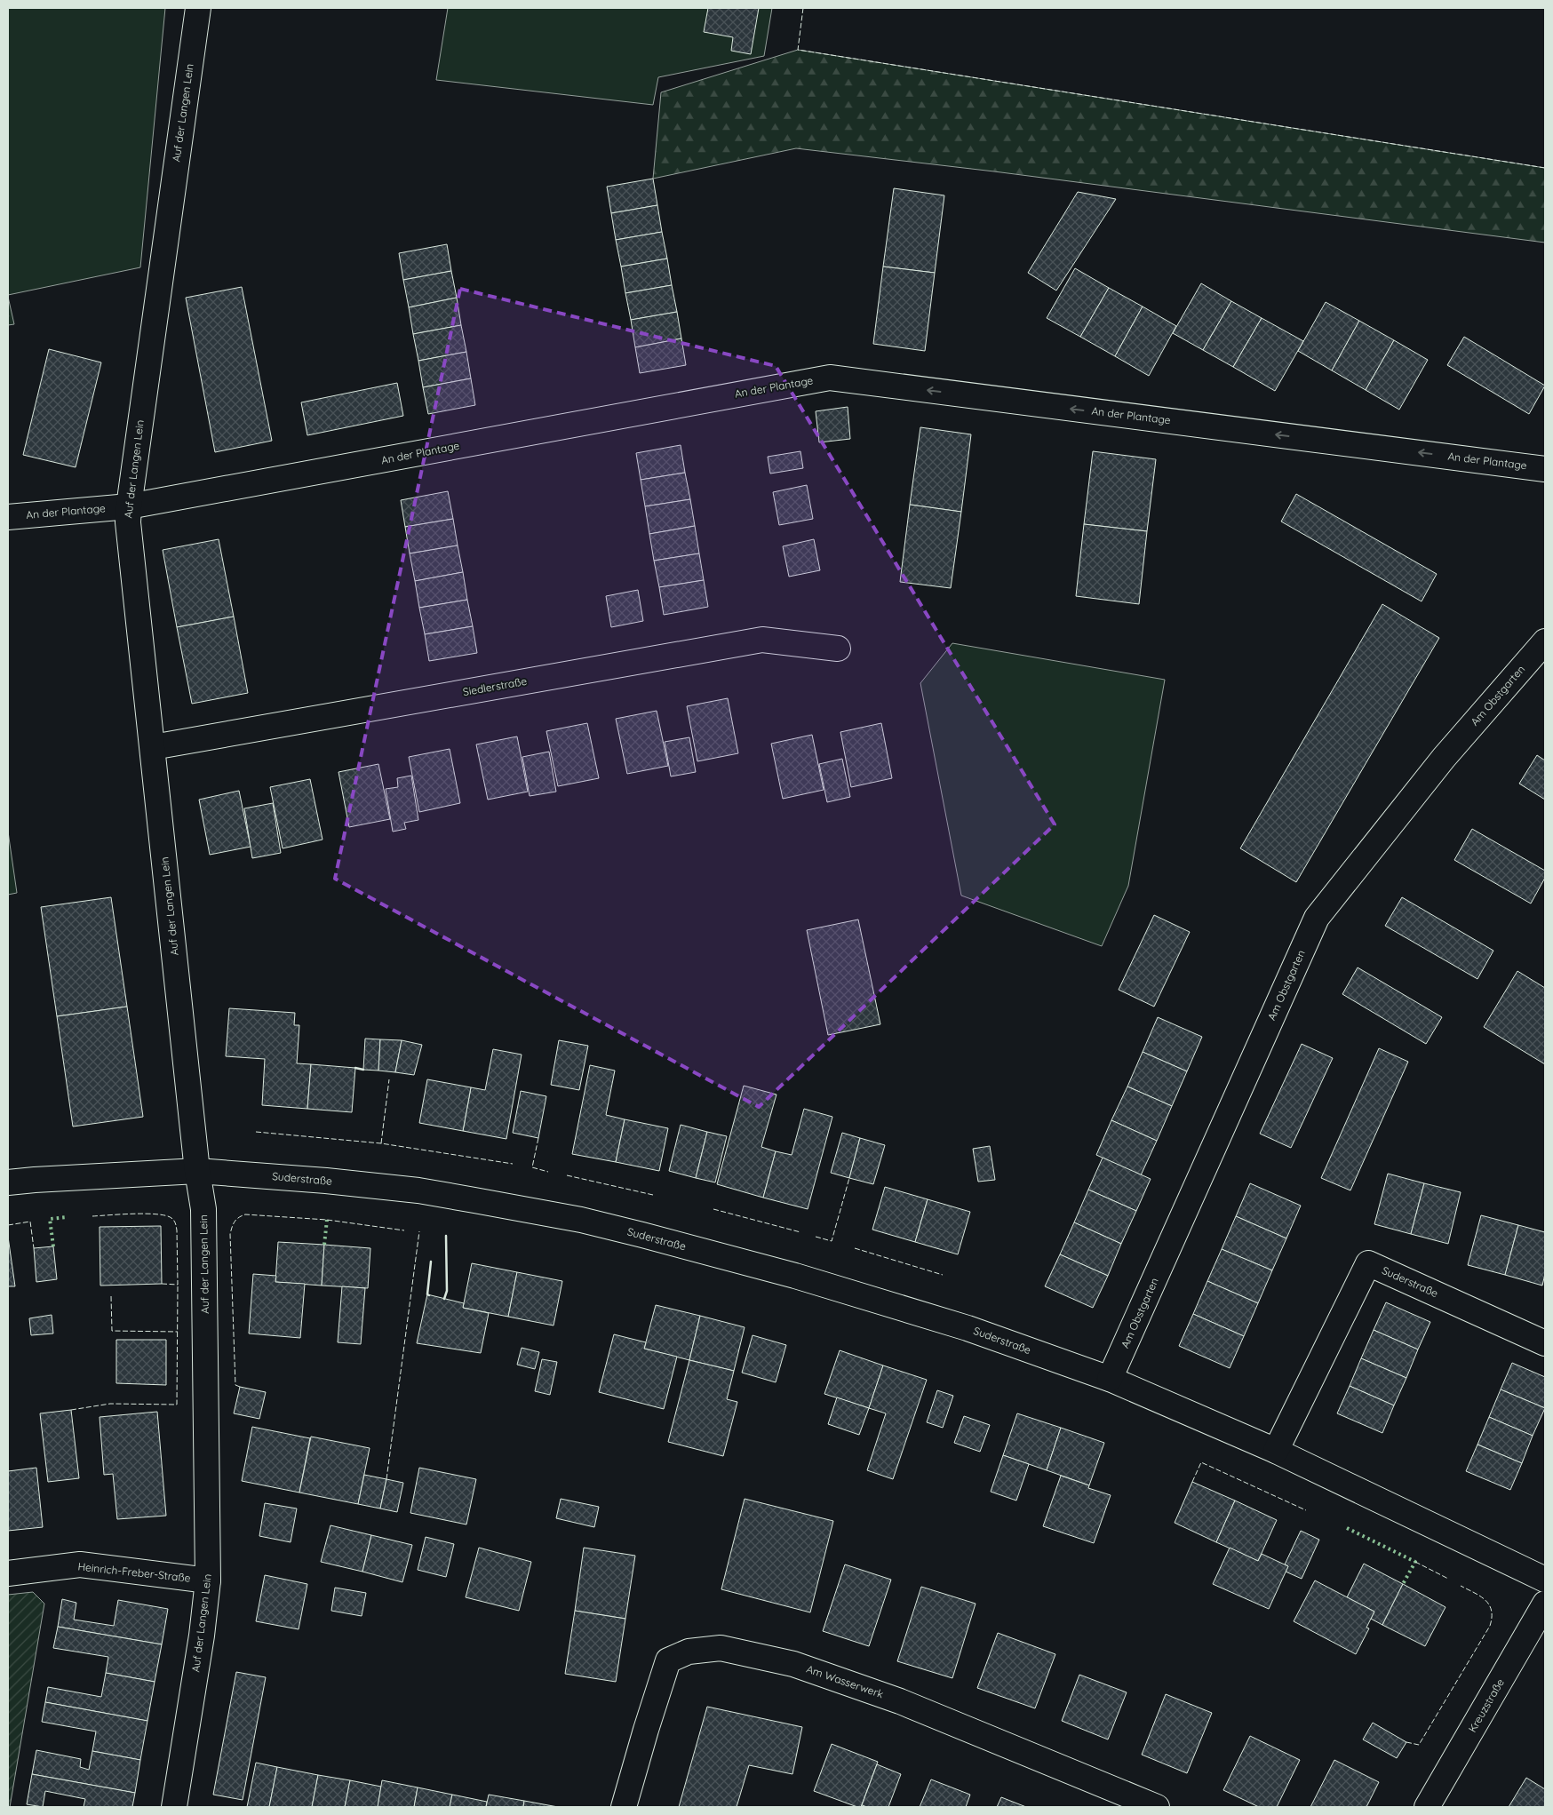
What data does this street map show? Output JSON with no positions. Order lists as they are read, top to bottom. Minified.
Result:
{"streets":{"street":["Auf der Langen Lein","An der Plantage","Siedlerstraße","Am Obstgarten","Suderstraße","Heinrich-Freber-Straße","Am Wasserwerk","Kreuzstraße"]},"crossings":[["Auf der Langen Lein","An der Plantage"],["Auf der Langen Lein","Siedlerstraße"],["Auf der Langen Lein","Suderstraße"],["Auf der Langen Lein","Heinrich-Freber-Straße"],["Am Obstgarten","Suderstraße"]],"one_way":["An der Plantage"]}
